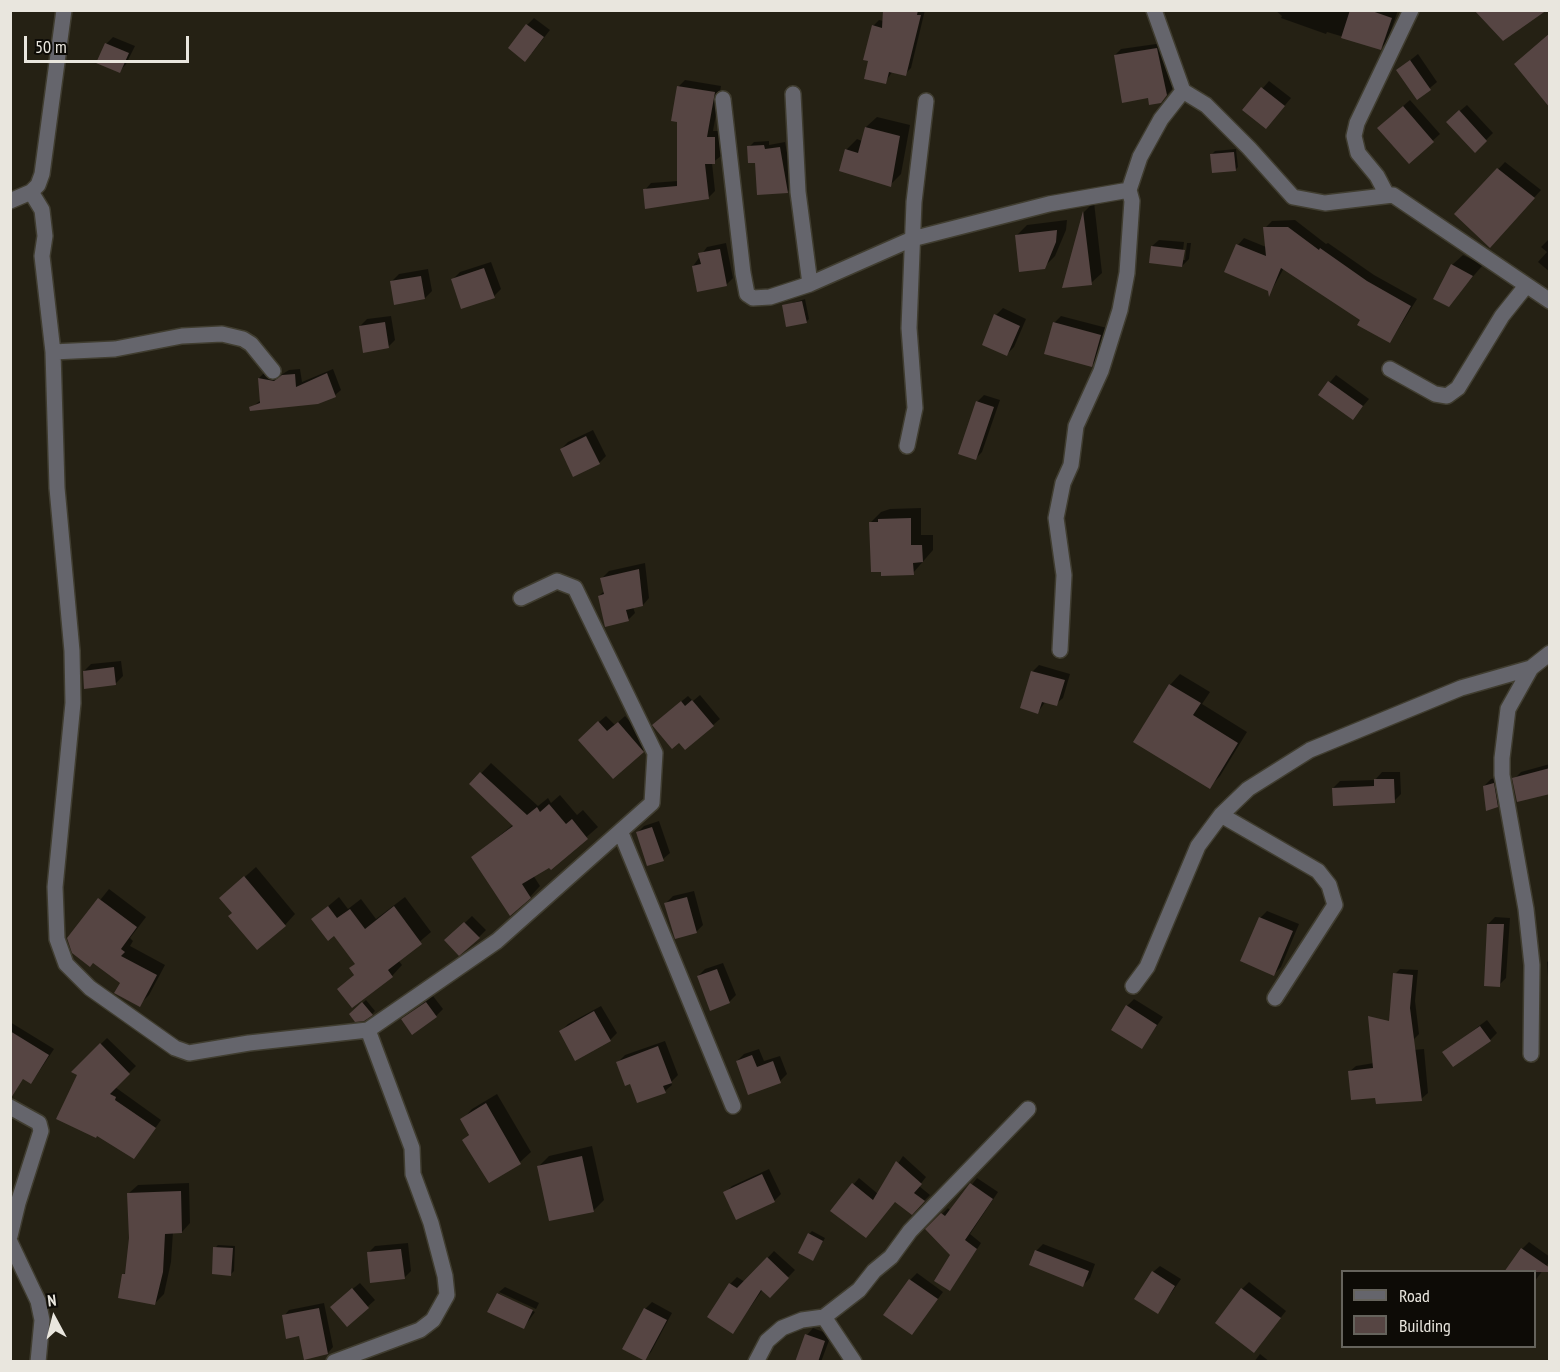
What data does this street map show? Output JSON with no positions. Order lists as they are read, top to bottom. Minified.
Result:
{"legend":["Road","Building"],"scale_bar":"50 m","north":"top"}
